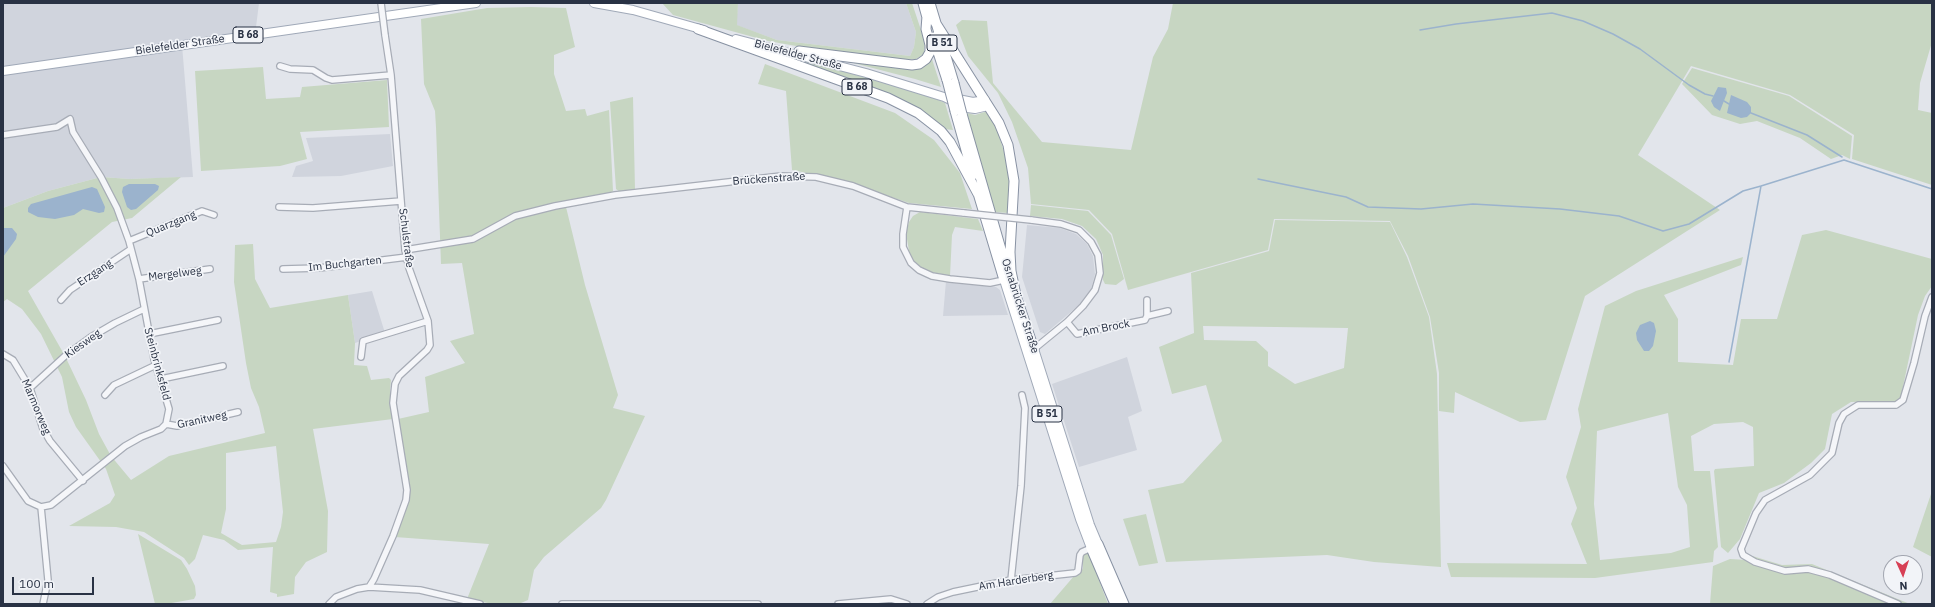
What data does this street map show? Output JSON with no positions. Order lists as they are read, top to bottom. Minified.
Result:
{"streets":{"highway":["B 68","B 51","Osnabrücker Straße"],"main road":["Bielefelder Straße"],"street":["Brückenstraße","Quarzgang","Schulstraße","Im Buchgarten","Erzgang","Mergelweg","Am Brock","Kiesweg","Steinbrinksfeld","Marmorweg","Granitweg","Am Harderberg"]},"crossings":[["B 68","Bielefelder Straße"],["B 68","Osnabrücker Straße"],["Brückenstraße","Schulstraße"],["Brückenstraße","Osnabrücker Straße"],["Brückenstraße","Am Brock"],["Quarzgang","Steinbrinksfeld"],["Schulstraße","Im Buchgarten"],["Erzgang","Steinbrinksfeld"],["Mergelweg","Steinbrinksfeld"],["Osnabrücker Straße","Am Harderberg"],["Kiesweg","Steinbrinksfeld"],["Kiesweg","Marmorweg"],["Steinbrinksfeld","Granitweg"]],"scale_bar":"100 m","north":"bottom"}
